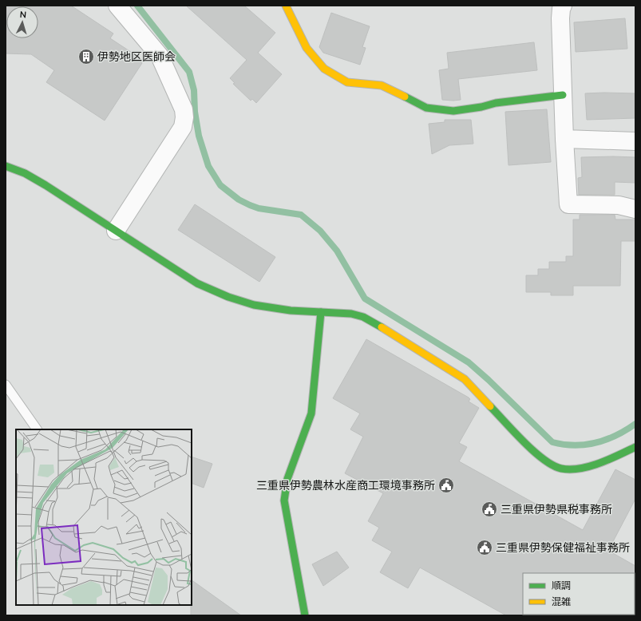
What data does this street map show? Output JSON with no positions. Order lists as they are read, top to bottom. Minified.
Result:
{"places":{"building":["伊勢地区医師会"],"public building":["三重県伊勢農林水産商工環境事務所","三重県伊勢県税事務所","三重県伊勢保健福祉事務所"]},"legend":["順調","混雑"],"north":"top"}
